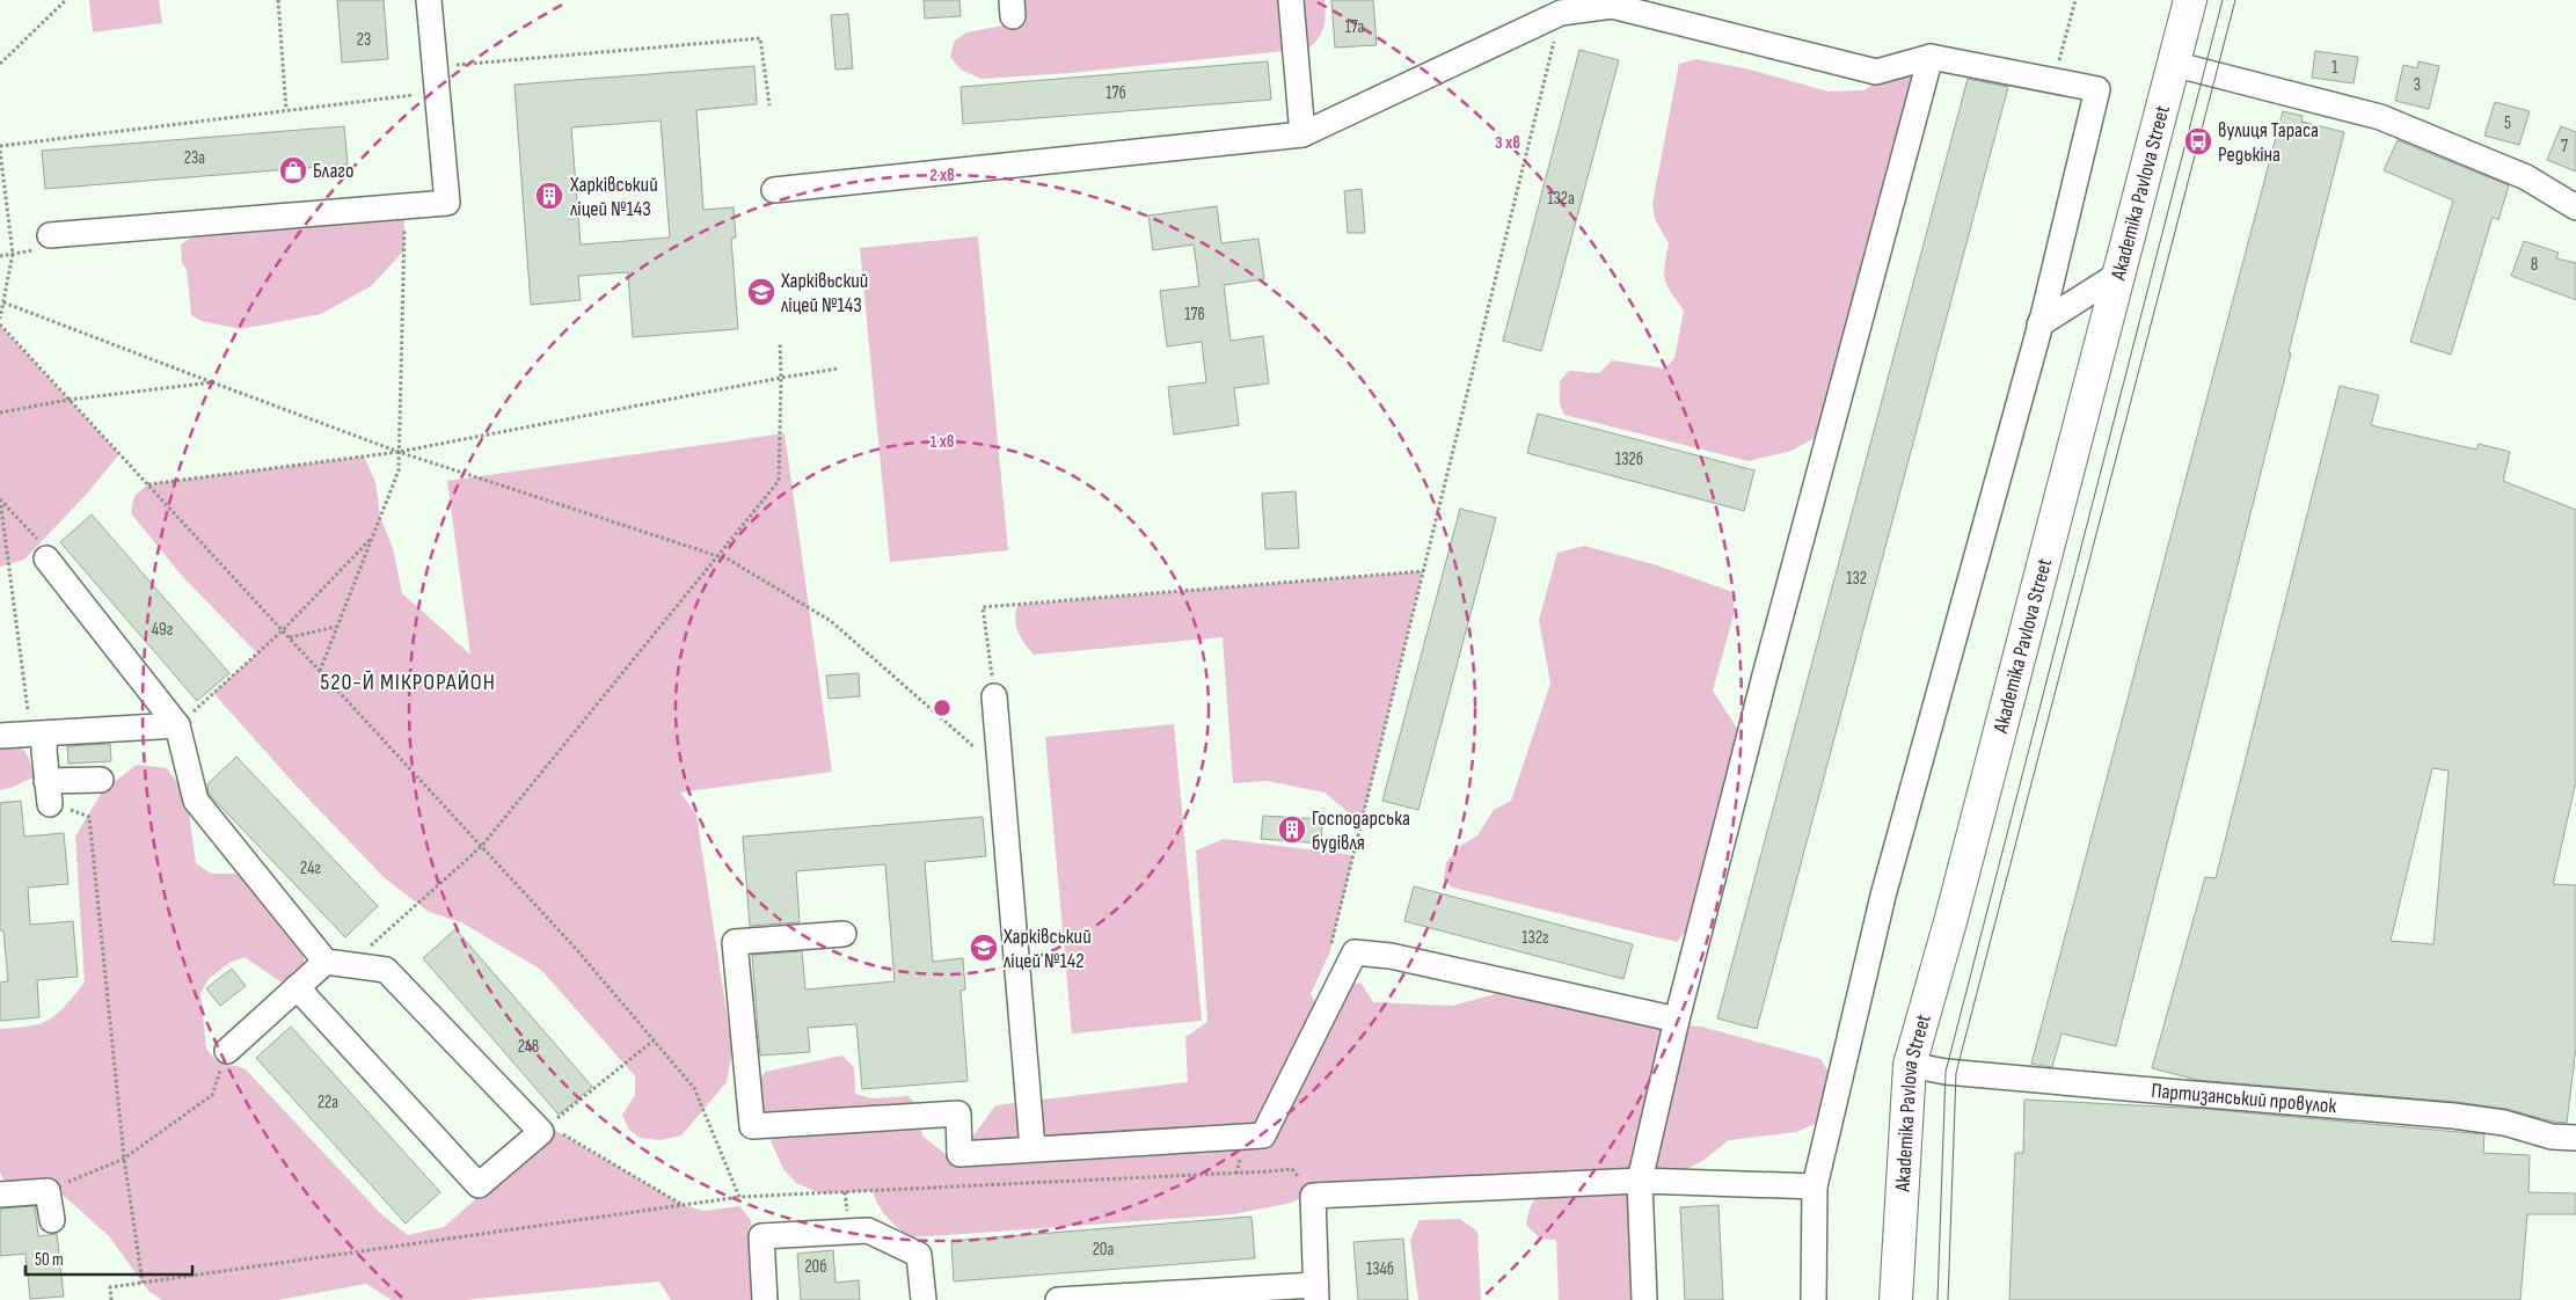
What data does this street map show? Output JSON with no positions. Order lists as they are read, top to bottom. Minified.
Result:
{"streets":{"main road":["Akademika Pavlova Street"],"street":["Партизанський провулок"]},"crossings":[["Akademika Pavlova Street","Партизанський провулок"]],"districts":["520-Й МІКРОРАЙОН"],"places":{"bus stop":["вулиця Тараса Редькіна"],"shop":["Благо"],"building":["Харківський ліцей №143","Господарська будівля"],"school or university":["Харківьский ліцей №143","Харківський ліцей №142"]},"house_numbers":["17а","23","1","3","17б","5","7","23а","132а","8","17в","132б","132","49г","24г","132г","24в","22а","20а","20б","134б"],"scale_bar":"50 m","rings":["3 хв","2 хв","1 хв"]}
